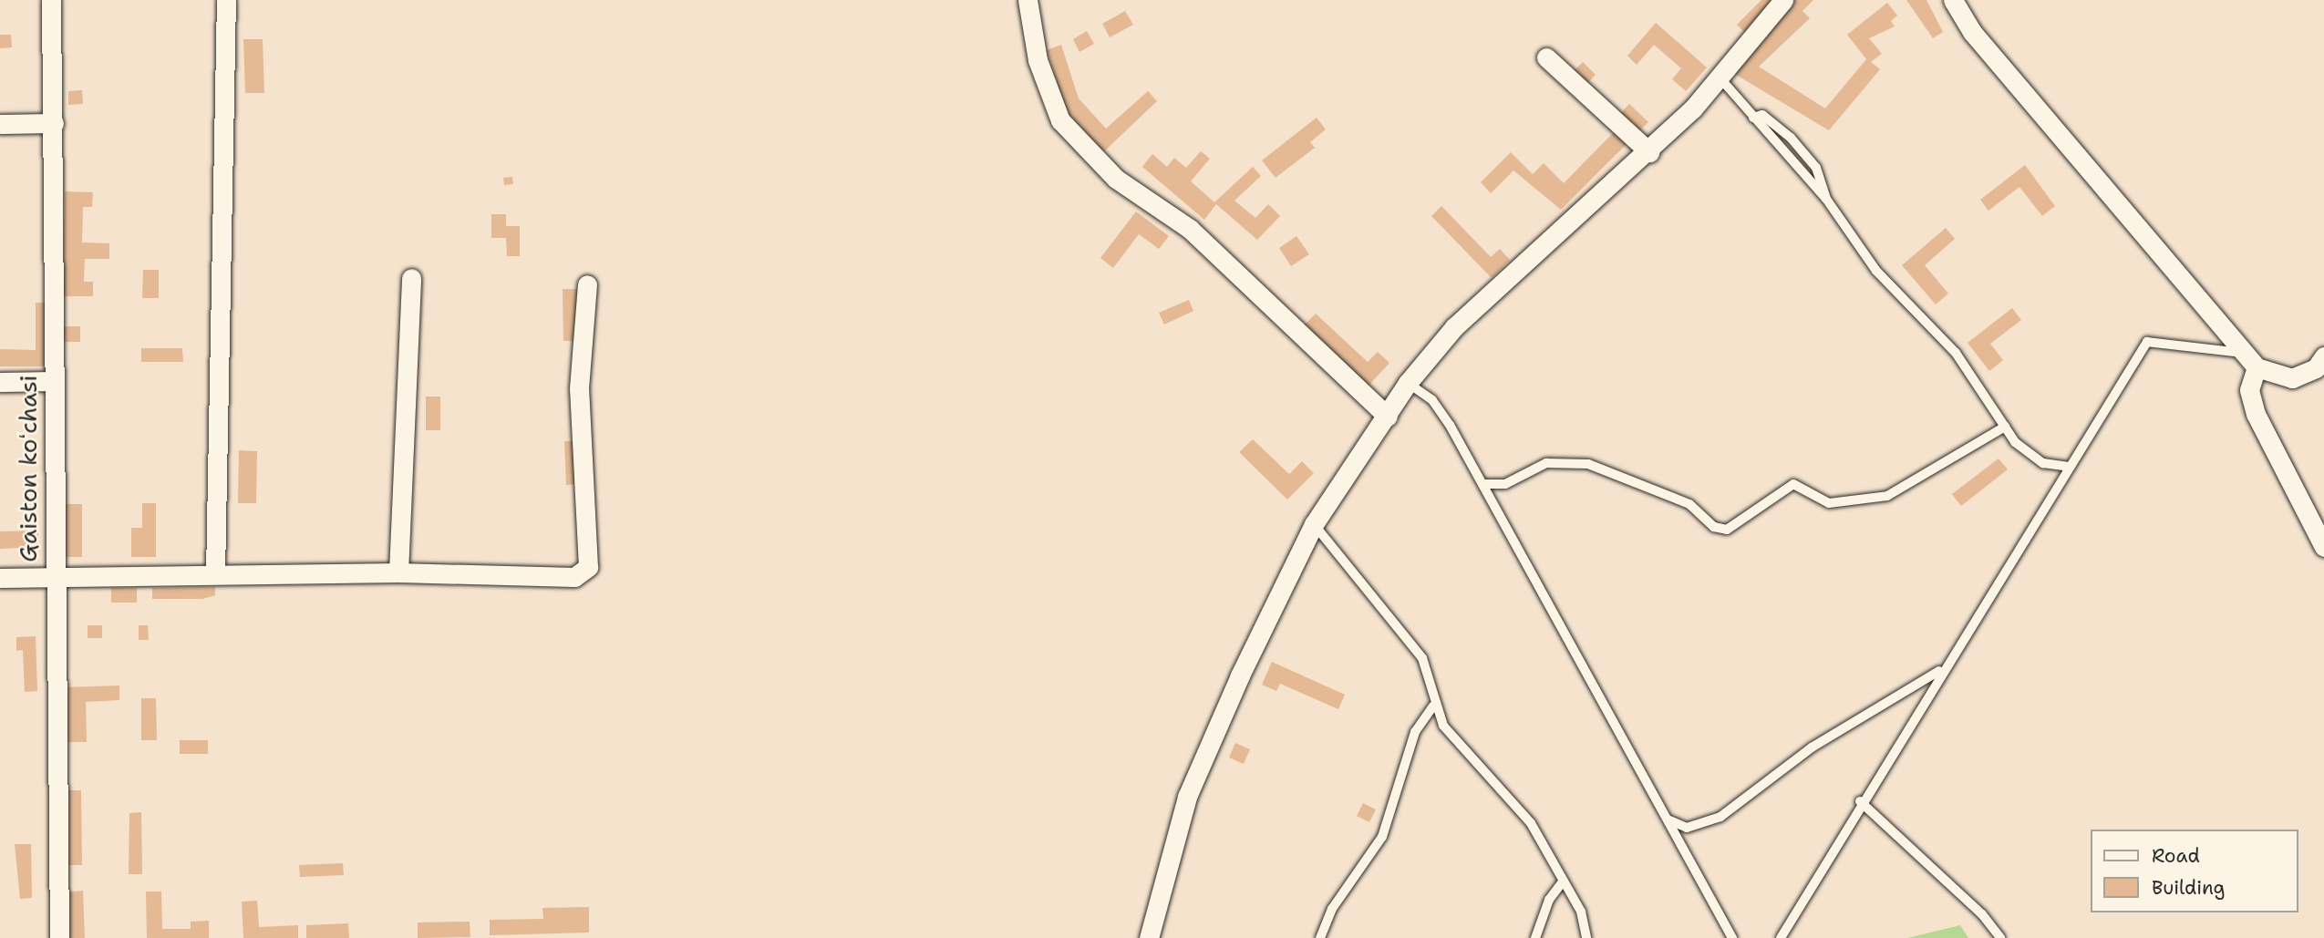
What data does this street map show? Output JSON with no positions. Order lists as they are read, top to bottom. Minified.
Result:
{"streets":{"street":["Gaiston koʻchasi"]},"legend":["Road","Building"]}
